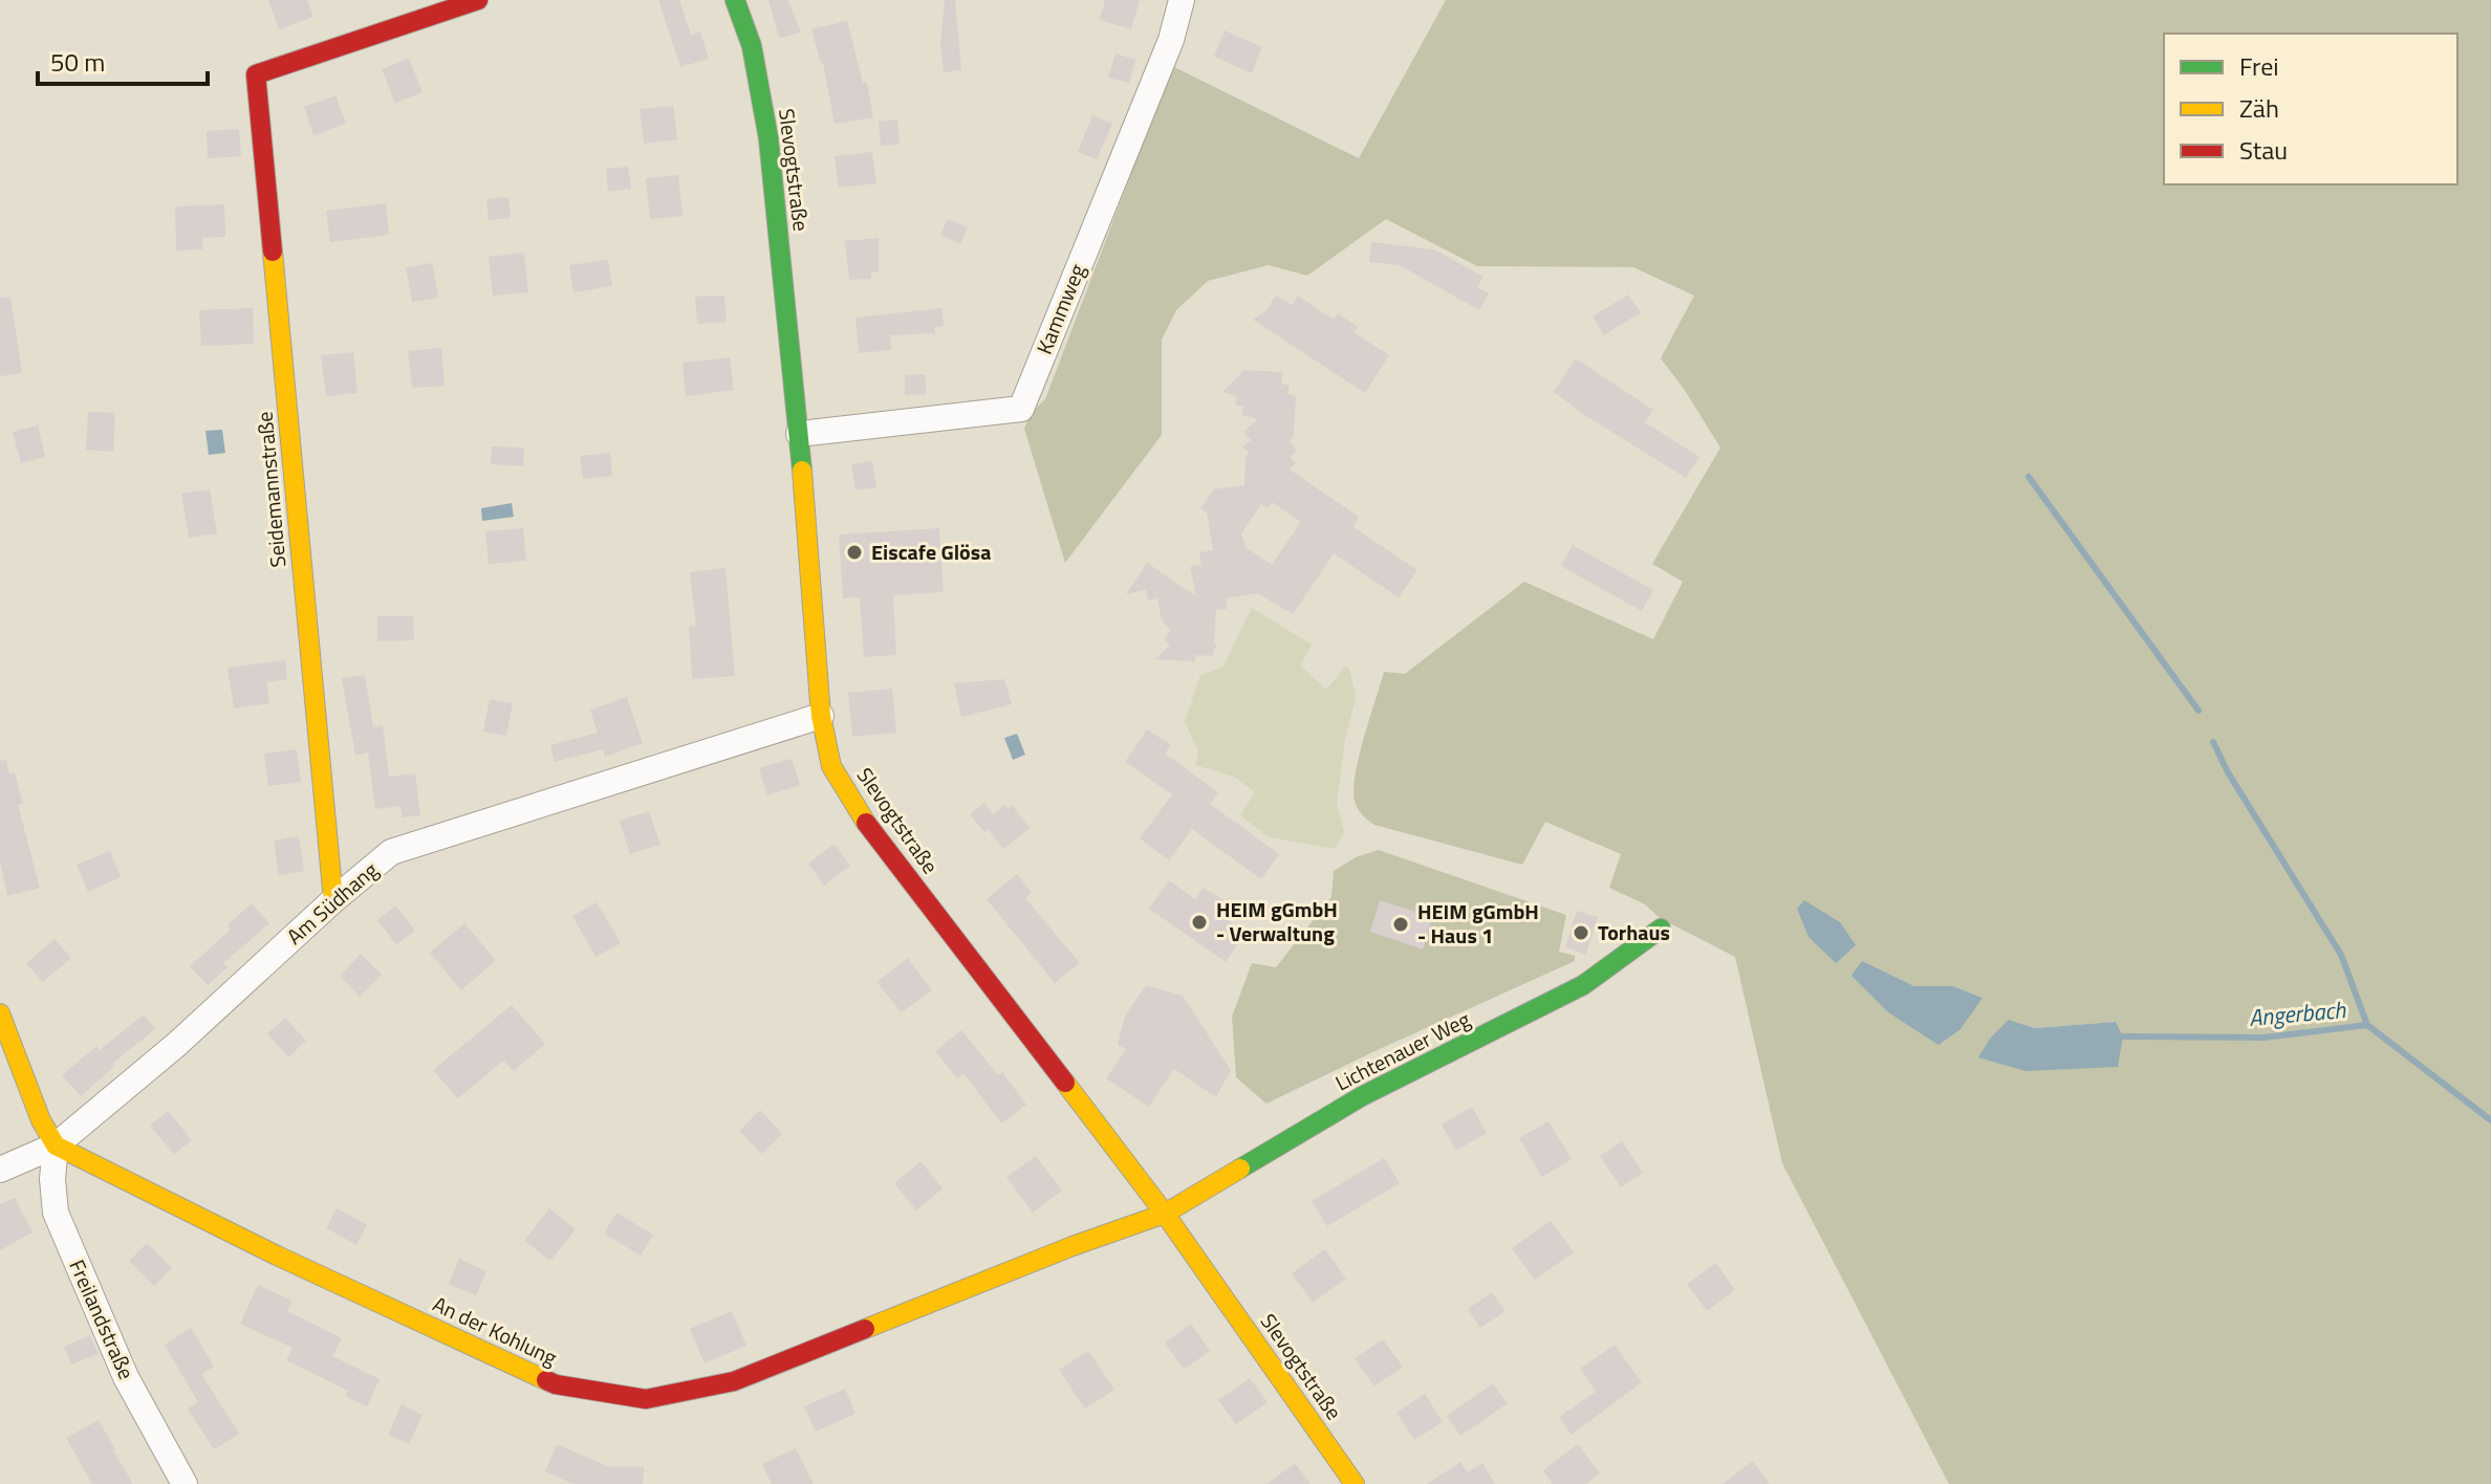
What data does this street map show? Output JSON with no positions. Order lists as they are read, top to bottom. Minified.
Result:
{"streets":{"street":["Slevogtstraße","Kammweg","Seidemannstraße","Am Südhang","Lichtenauer Weg","Freilandstraße","An der Kohlung"]},"crossings":[["Slevogtstraße","Kammweg"],["Slevogtstraße","Am Südhang"],["Slevogtstraße","Lichtenauer Weg"],["Slevogtstraße","An der Kohlung"],["Seidemannstraße","Am Südhang"],["Am Südhang","Freilandstraße"],["Am Südhang","An der Kohlung"],["Lichtenauer Weg","An der Kohlung"],["Freilandstraße","An der Kohlung"]],"water":["Angerbach"],"places":["Eiscafe Glösa","HEIM gGmbH - Verwaltung","HEIM gGmbH - Haus 1","Torhaus"],"legend":["Frei","Zäh","Stau"],"scale_bar":"50 m"}
